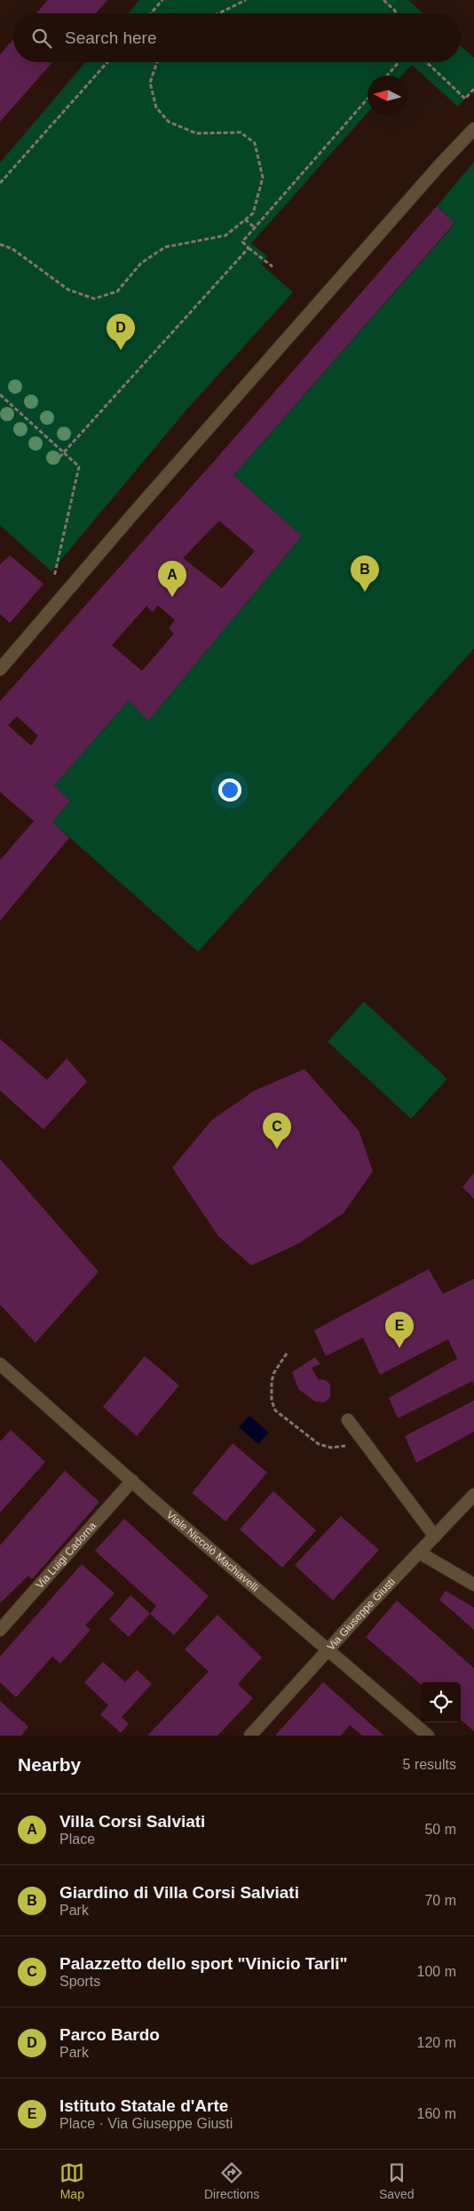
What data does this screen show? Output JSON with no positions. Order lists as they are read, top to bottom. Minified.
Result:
{"streets":{"street":["Viale Niccolò Machiavelli","Via Luigi Cadorna","Via Giuseppe Giusti"]},"crossings":[["Viale Niccolò Machiavelli","Via Luigi Cadorna"],["Viale Niccolò Machiavelli","Via Giuseppe Giusti"]],"north":"left","page":{"search":"Search here","pins":["D","B","A","C","E"],"heading":["Nearby","5 results"],"list":[{"mark":"A","name":"Villa Corsi Salviati","note":"Place","value":"50 m"},{"mark":"B","name":"Giardino di Villa Corsi Salviati","note":"Park","value":"70 m"},{"mark":"C","name":"Palazzetto dello sport \"Vinicio Tarli\"","note":"Sports","value":"100 m"},{"mark":"D","name":"Parco Bardo","note":"Park","value":"120 m"},{"mark":"E","name":"Istituto Statale d'Arte","note":"Place · Via Giuseppe Giusti","value":"160 m"}],"nav":["Map","Directions","Saved"]}}
